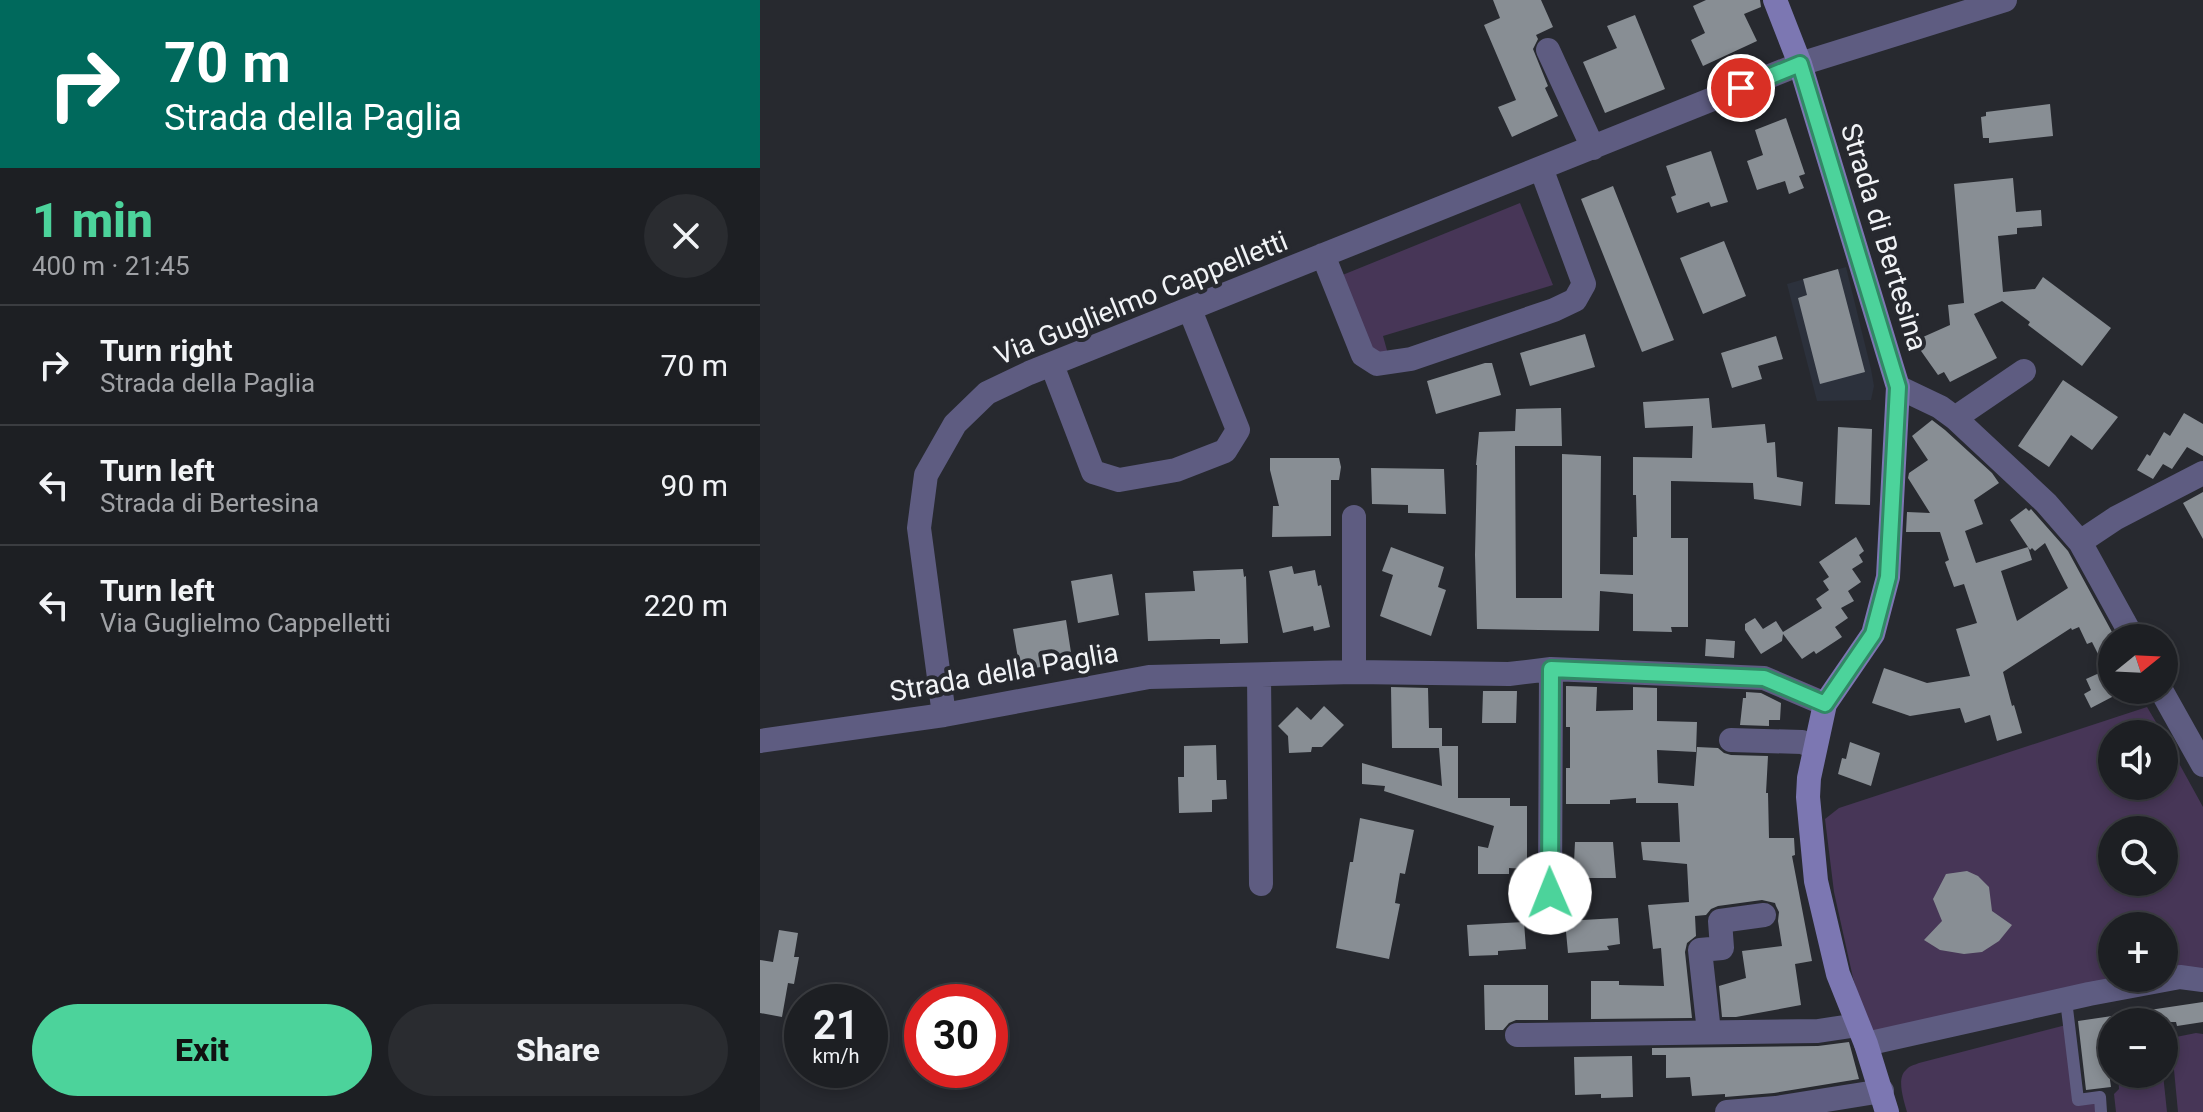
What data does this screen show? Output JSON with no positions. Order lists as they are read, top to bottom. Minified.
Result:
{"streets":{"street":["Strada di Bertesina","Via Guglielmo Cappelletti","Strada della Paglia"]},"crossings":[["Strada di Bertesina","Via Guglielmo Cappelletti"],["Strada di Bertesina","Strada della Paglia"],["Via Guglielmo Cappelletti","Strada della Paglia"]],"north":"right","page":{"turn":["70 m","Strada della Paglia"],"heading":["1 min","400 m · 21:45"],"list":[{"name":"Turn right","note":"Strada della Paglia","value":"70 m"},{"name":"Turn left","note":"Strada di Bertesina","value":"90 m"},{"name":"Turn left","note":"Via Guglielmo Cappelletti","value":"220 m"}],"map_buttons":["+","−"],"speed":"21 km/h","limit":"30","buttons":["Exit","Share"]}}
